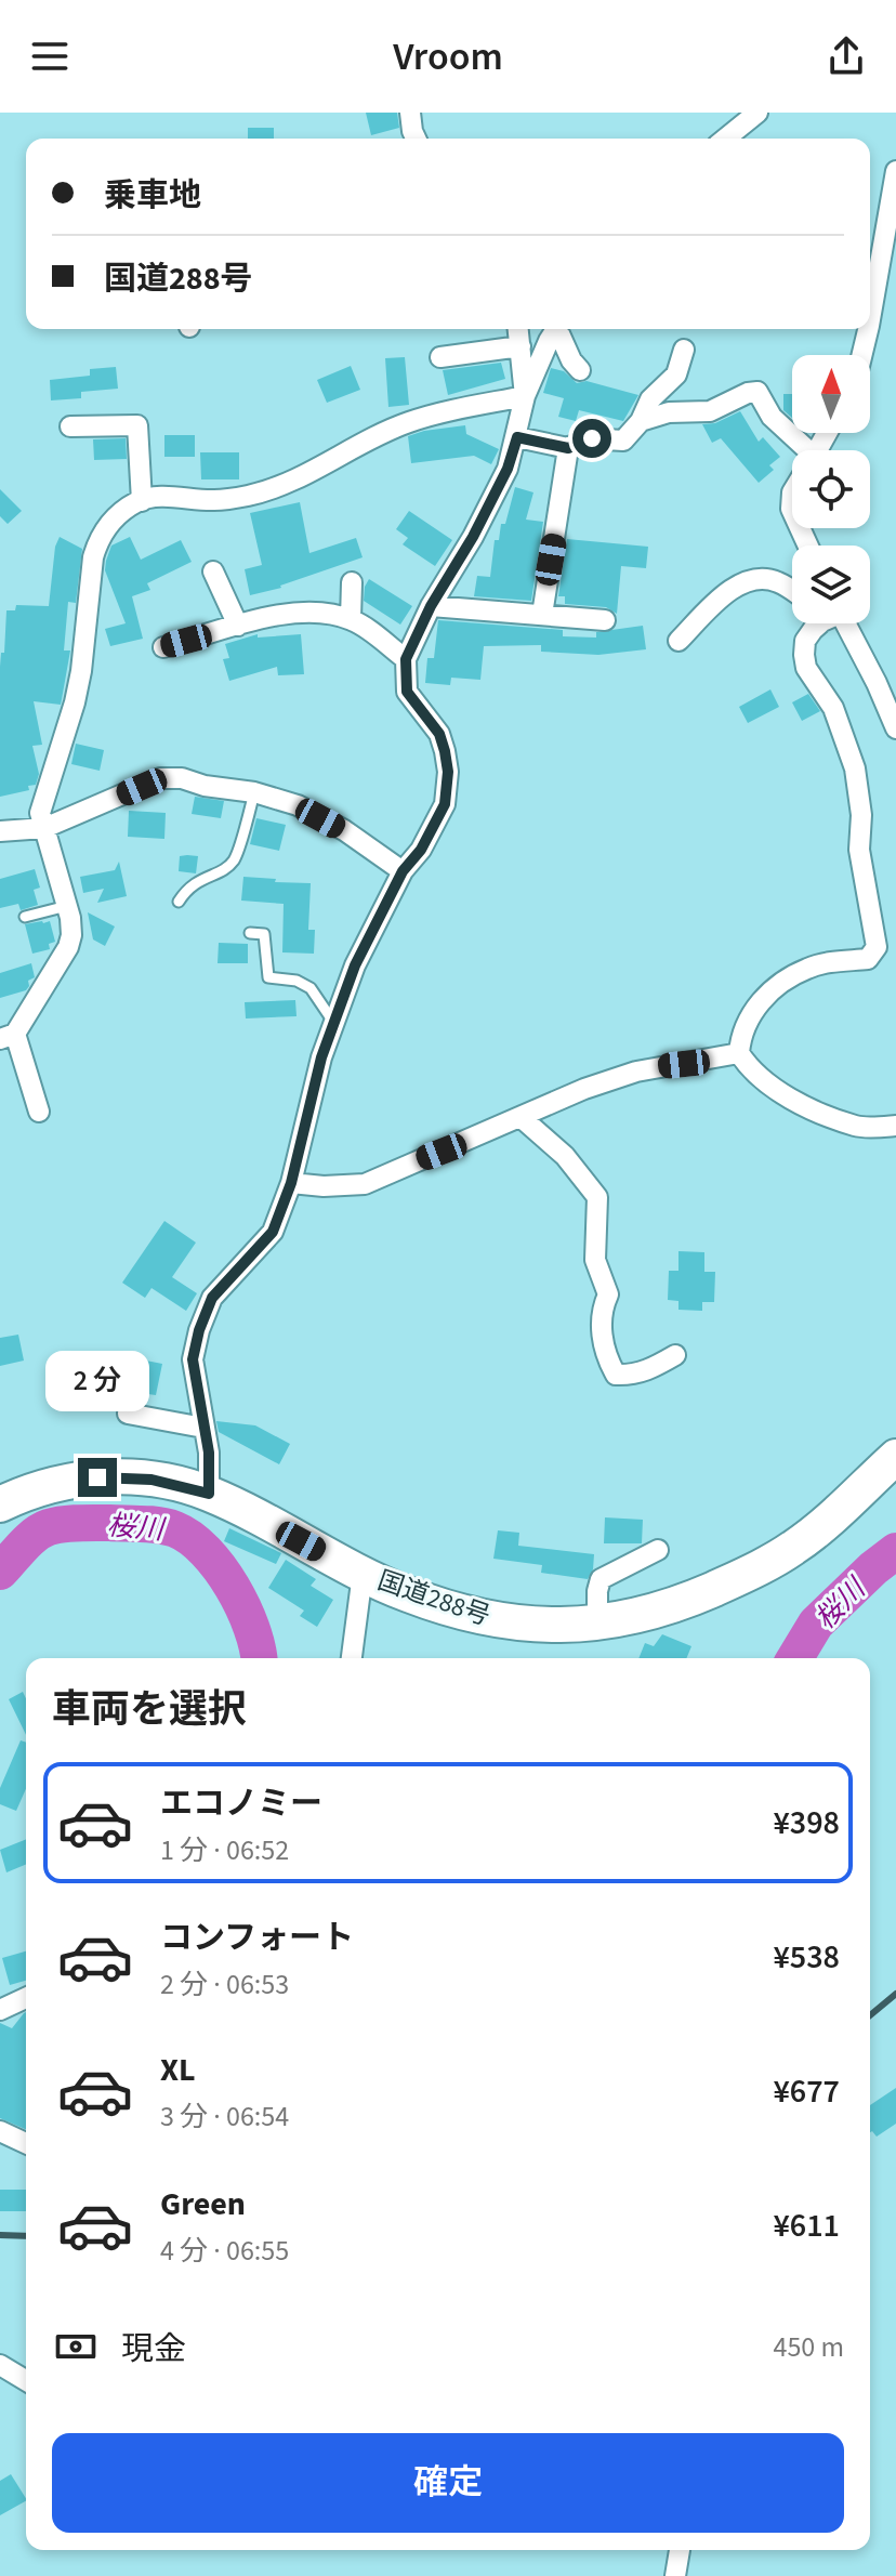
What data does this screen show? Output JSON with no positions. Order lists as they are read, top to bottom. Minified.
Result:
{"streets":{"highway":["国道288号"]},"water":["桜川"],"north":"top","page":{"header":"Vroom","banner":["乗車地","国道288号"],"bubble":"2 分","heading":"車両を選択","list":[{"name":"エコノミー","note":"1 分 · 06:52","value":"¥398"},{"name":"コンフォート","note":"2 分 · 06:53","value":"¥538"},{"name":"XL","note":"3 分 · 06:54","value":"¥677"},{"name":"Green","note":"4 分 · 06:55","value":"¥611"}],"pay":["現金","450 m"],"buttons":"確定"}}
